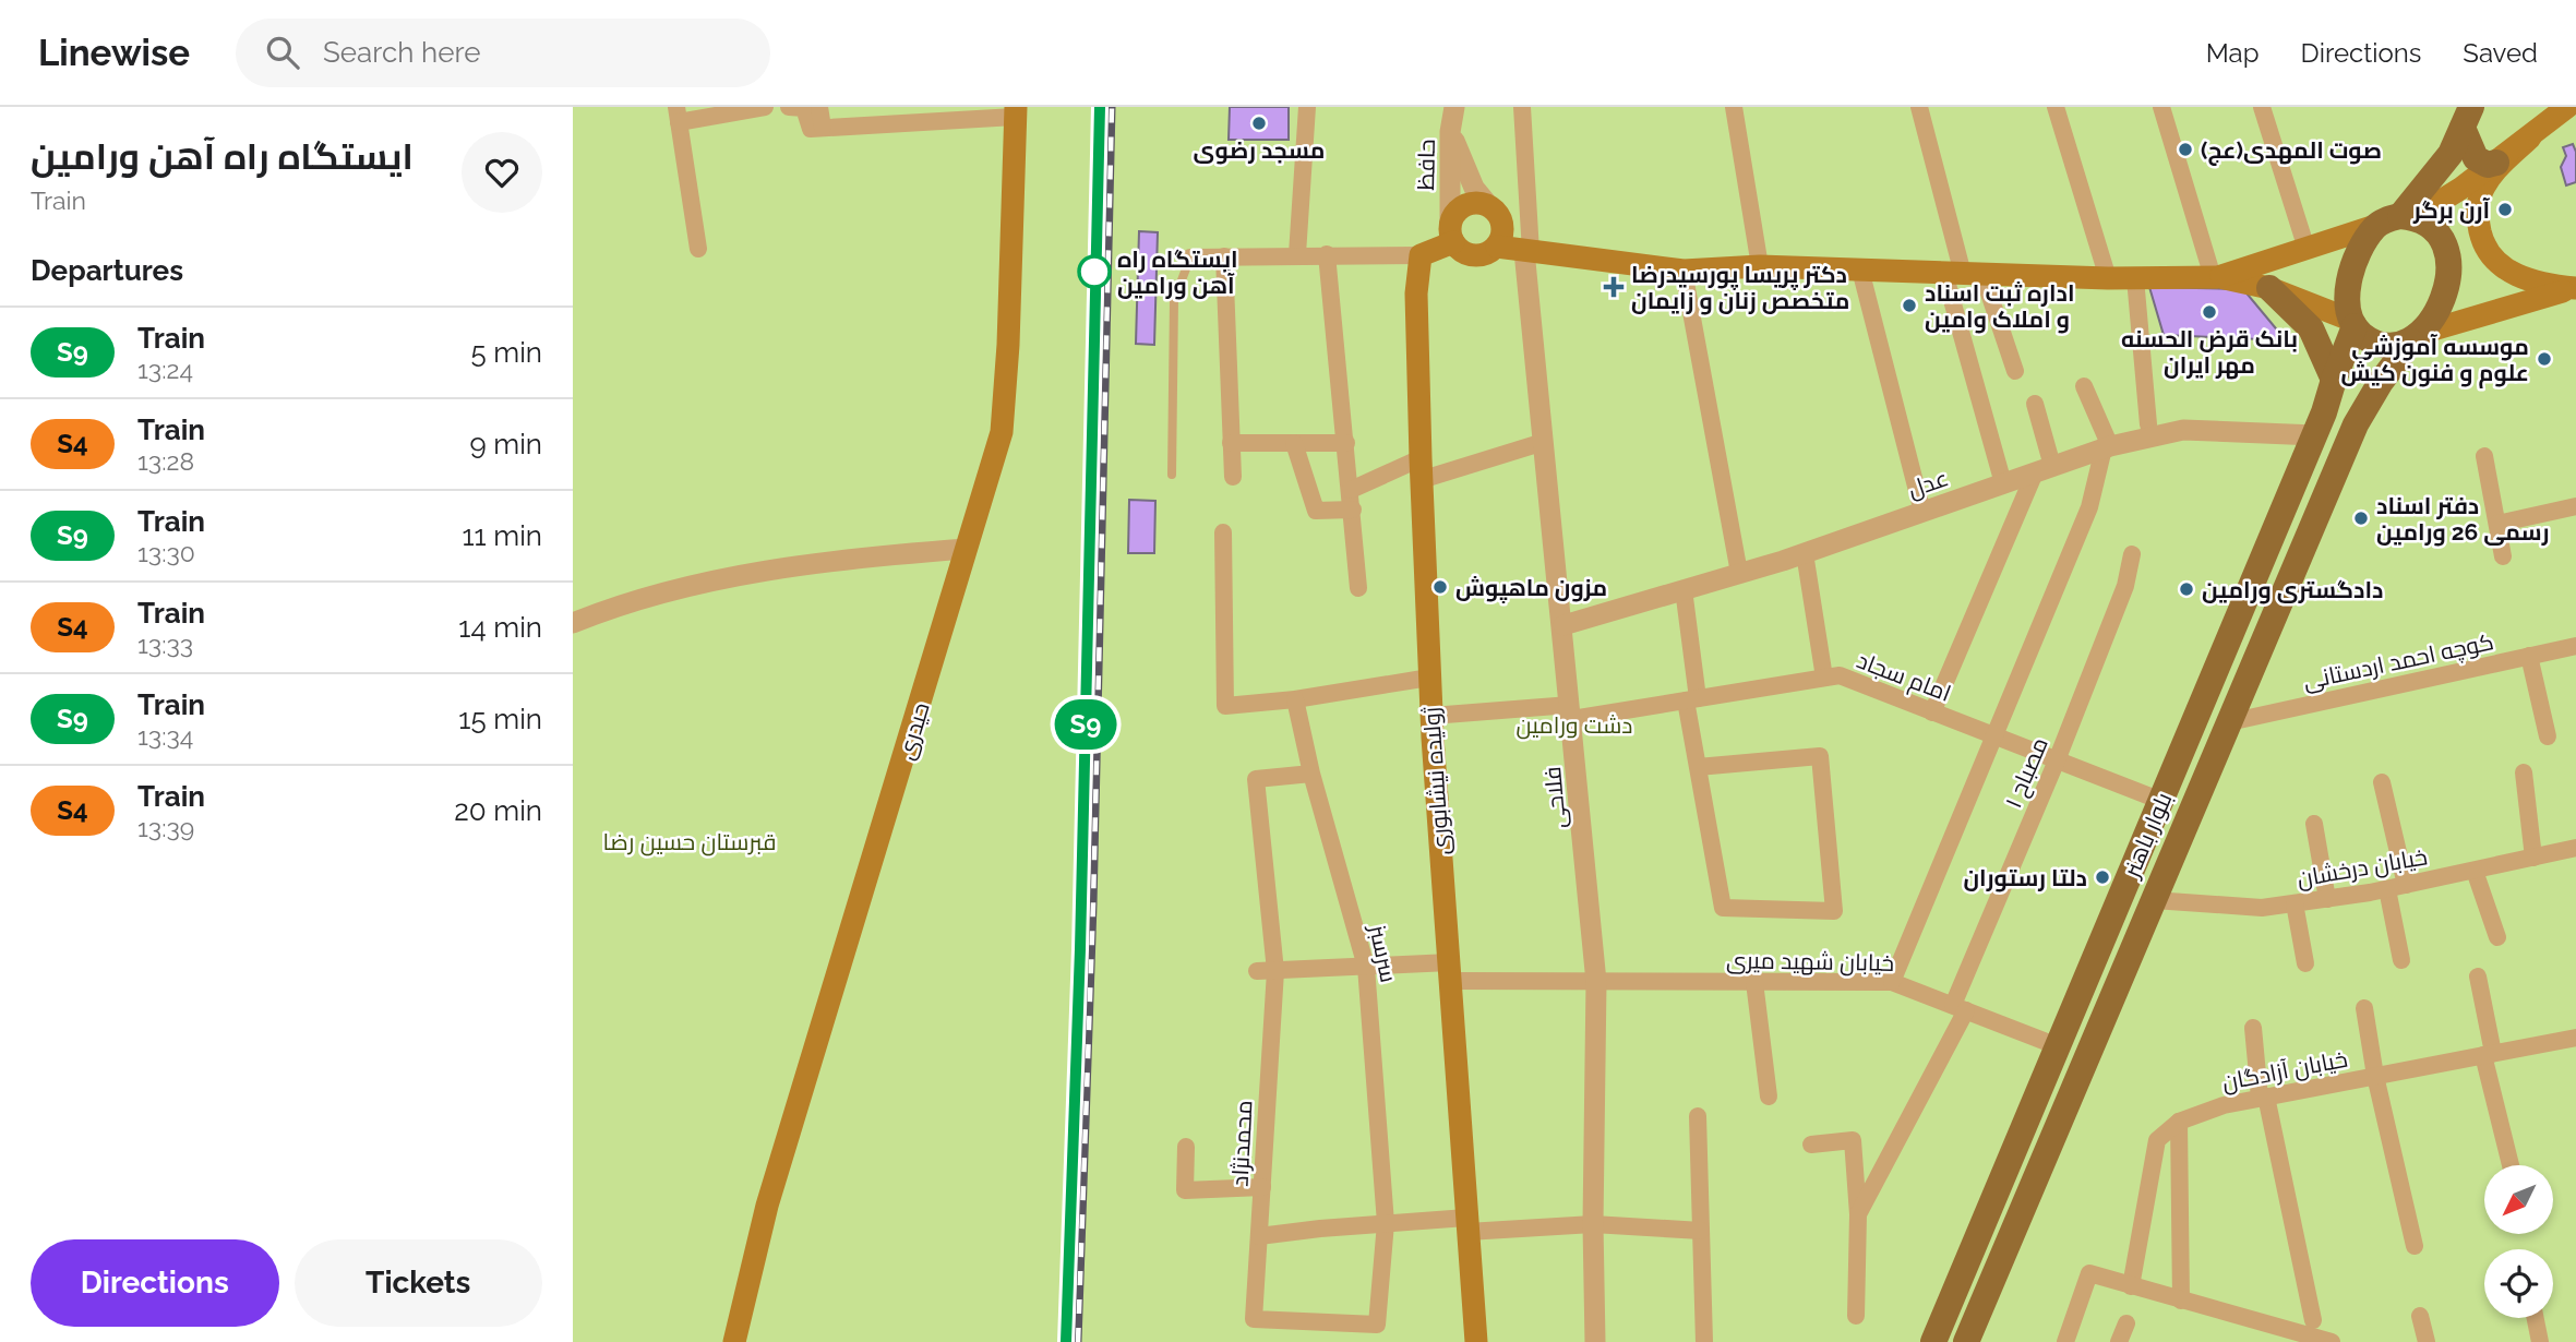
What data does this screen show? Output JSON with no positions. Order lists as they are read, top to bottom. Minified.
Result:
{"streets":{"main road":["حیدری","ژولیده نیشابوری","بلوار باهنر"],"street":["حافظ","عدل","کوچه احمد اردستانی","امام سجاد","مصباح ۱","فلاحی","خیابان درخشان","سرسبز","خیابان شهید میری","خیابان آزادگان","محمدنژاد"]},"crossings":[["عدل","فلاحی"],["عدل","بلوار باهنر"],["کوچه احمد اردستانی","بلوار باهنر"],["امام سجاد","مصباح ۱"],["امام سجاد","ژولیده نیشابوری"],["امام سجاد","فلاحی"],["امام سجاد","بلوار باهنر"],["مصباح ۱","خیابان شهید میری"],["ژولیده نیشابوری","خیابان شهید میری"],["فلاحی","خیابان شهید میری"],["بلوار باهنر","خیابان درخشان"],["بلوار باهنر","خیابان شهید میری"],["سرسبز","خیابان شهید میری"],["سرسبز","محمدنژاد"],["خیابان شهید میری","محمدنژاد"]],"parks":["دشت ورامین","قبرستان حسین رضا"],"places":{"other":["مسجد رضوی","صوت المهدی(عج)","آرن برگر","ایستگاه راه آهن ورامین","اداره ثبت اسناد و املاک وامین","بانک قرض الحسنه مهر ایران","موسسه آموزشی علوم و فنون کیش","دفتر اسناد رسمی 26 ورامین","مزون ماهپوش","دادگستری ورامین","دلتا رستوران"],"health":["دکتر پریسا پورسیدرضا متخصص زنان و زایمان"]},"north":"bottom left","page":{"header":"Linewise","search":"Search here","nav":["Map","Directions","Saved"],"heading":[["ایستگاه راه آهن ورامین","Train"],"Departures"],"on_map":"S9","list":[{"mark":"S9","name":"Train","note":"13:24","value":"5 min"},{"mark":"S4","name":"Train","note":"13:28","value":"9 min"},{"mark":"S9","name":"Train","note":"13:30","value":"11 min"},{"mark":"S4","name":"Train","note":"13:33","value":"14 min"},{"mark":"S9","name":"Train","note":"13:34","value":"15 min"},{"mark":"S4","name":"Train","note":"13:39","value":"20 min"}],"buttons":["Directions","Tickets"]}}
